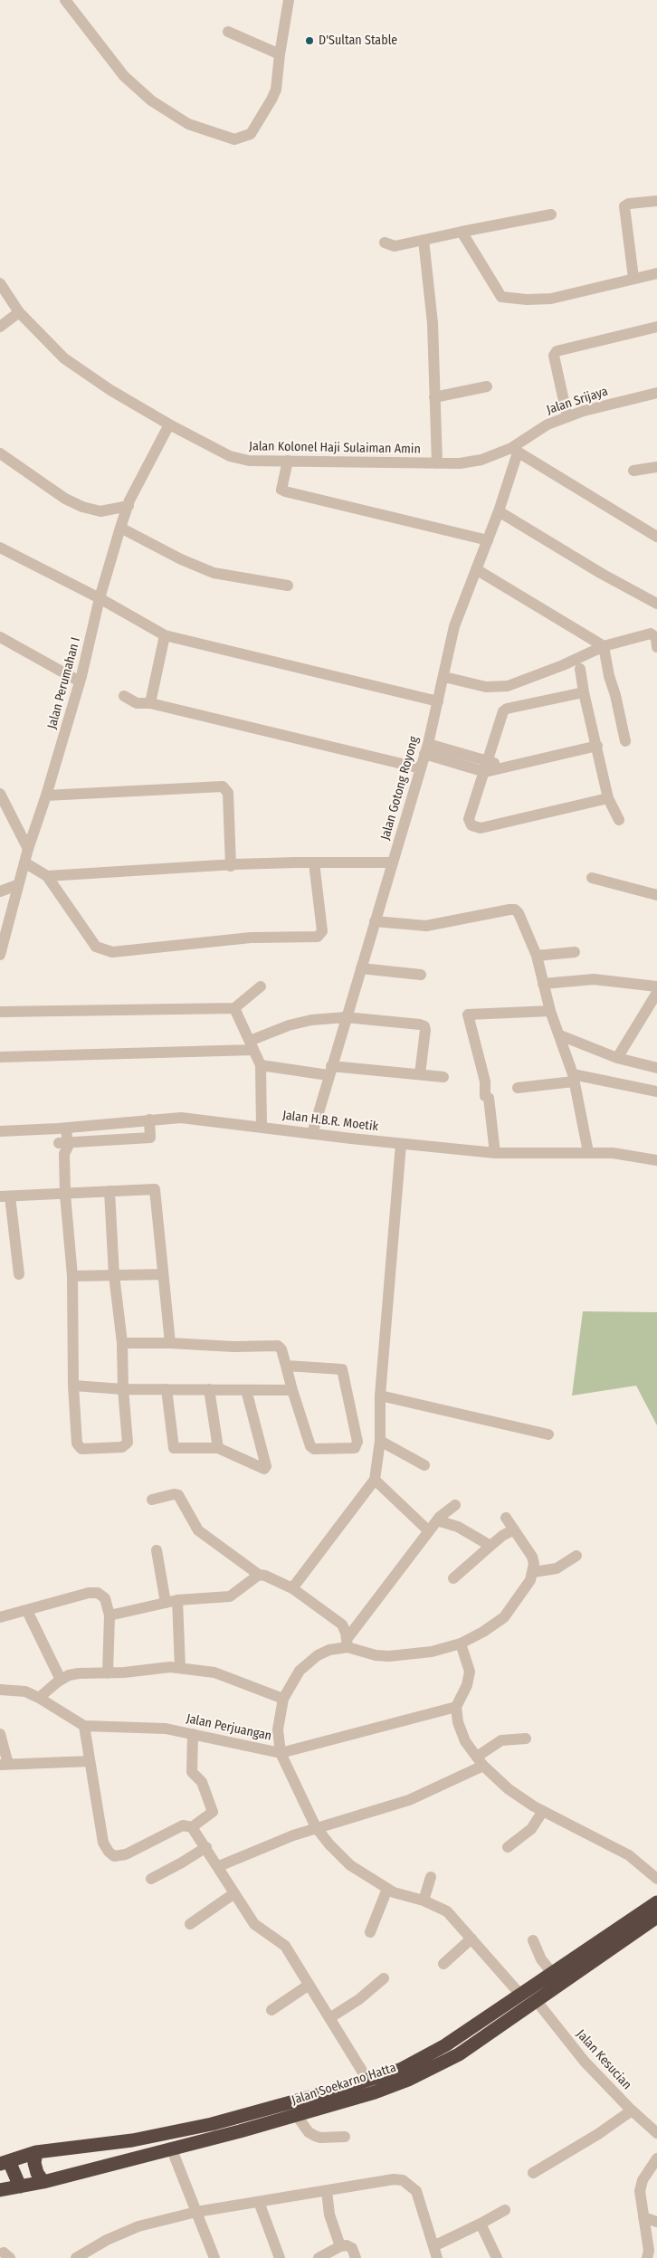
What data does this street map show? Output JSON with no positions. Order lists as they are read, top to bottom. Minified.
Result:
{"streets":{"highway":["Jalan Soekarno Hatta"],"street":["Jalan Srijaya","Jalan Kolonel Haji Sulaiman Amin","Jalan Perumahan I","Jalan Gotong Royong","Jalan H.B.R. Moetik","Jalan Perjuangan","Jalan Kesucian"]},"crossings":[["Jalan Srijaya","Jalan Kolonel Haji Sulaiman Amin"],["Jalan Srijaya","Jalan Gotong Royong"],["Jalan Kolonel Haji Sulaiman Amin","Jalan Perumahan I"],["Jalan Kolonel Haji Sulaiman Amin","Jalan Gotong Royong"],["Jalan Gotong Royong","Jalan H.B.R. Moetik"],["Jalan Kesucian","Jalan Soekarno Hatta"]],"places":["D'Sultan Stable"]}
